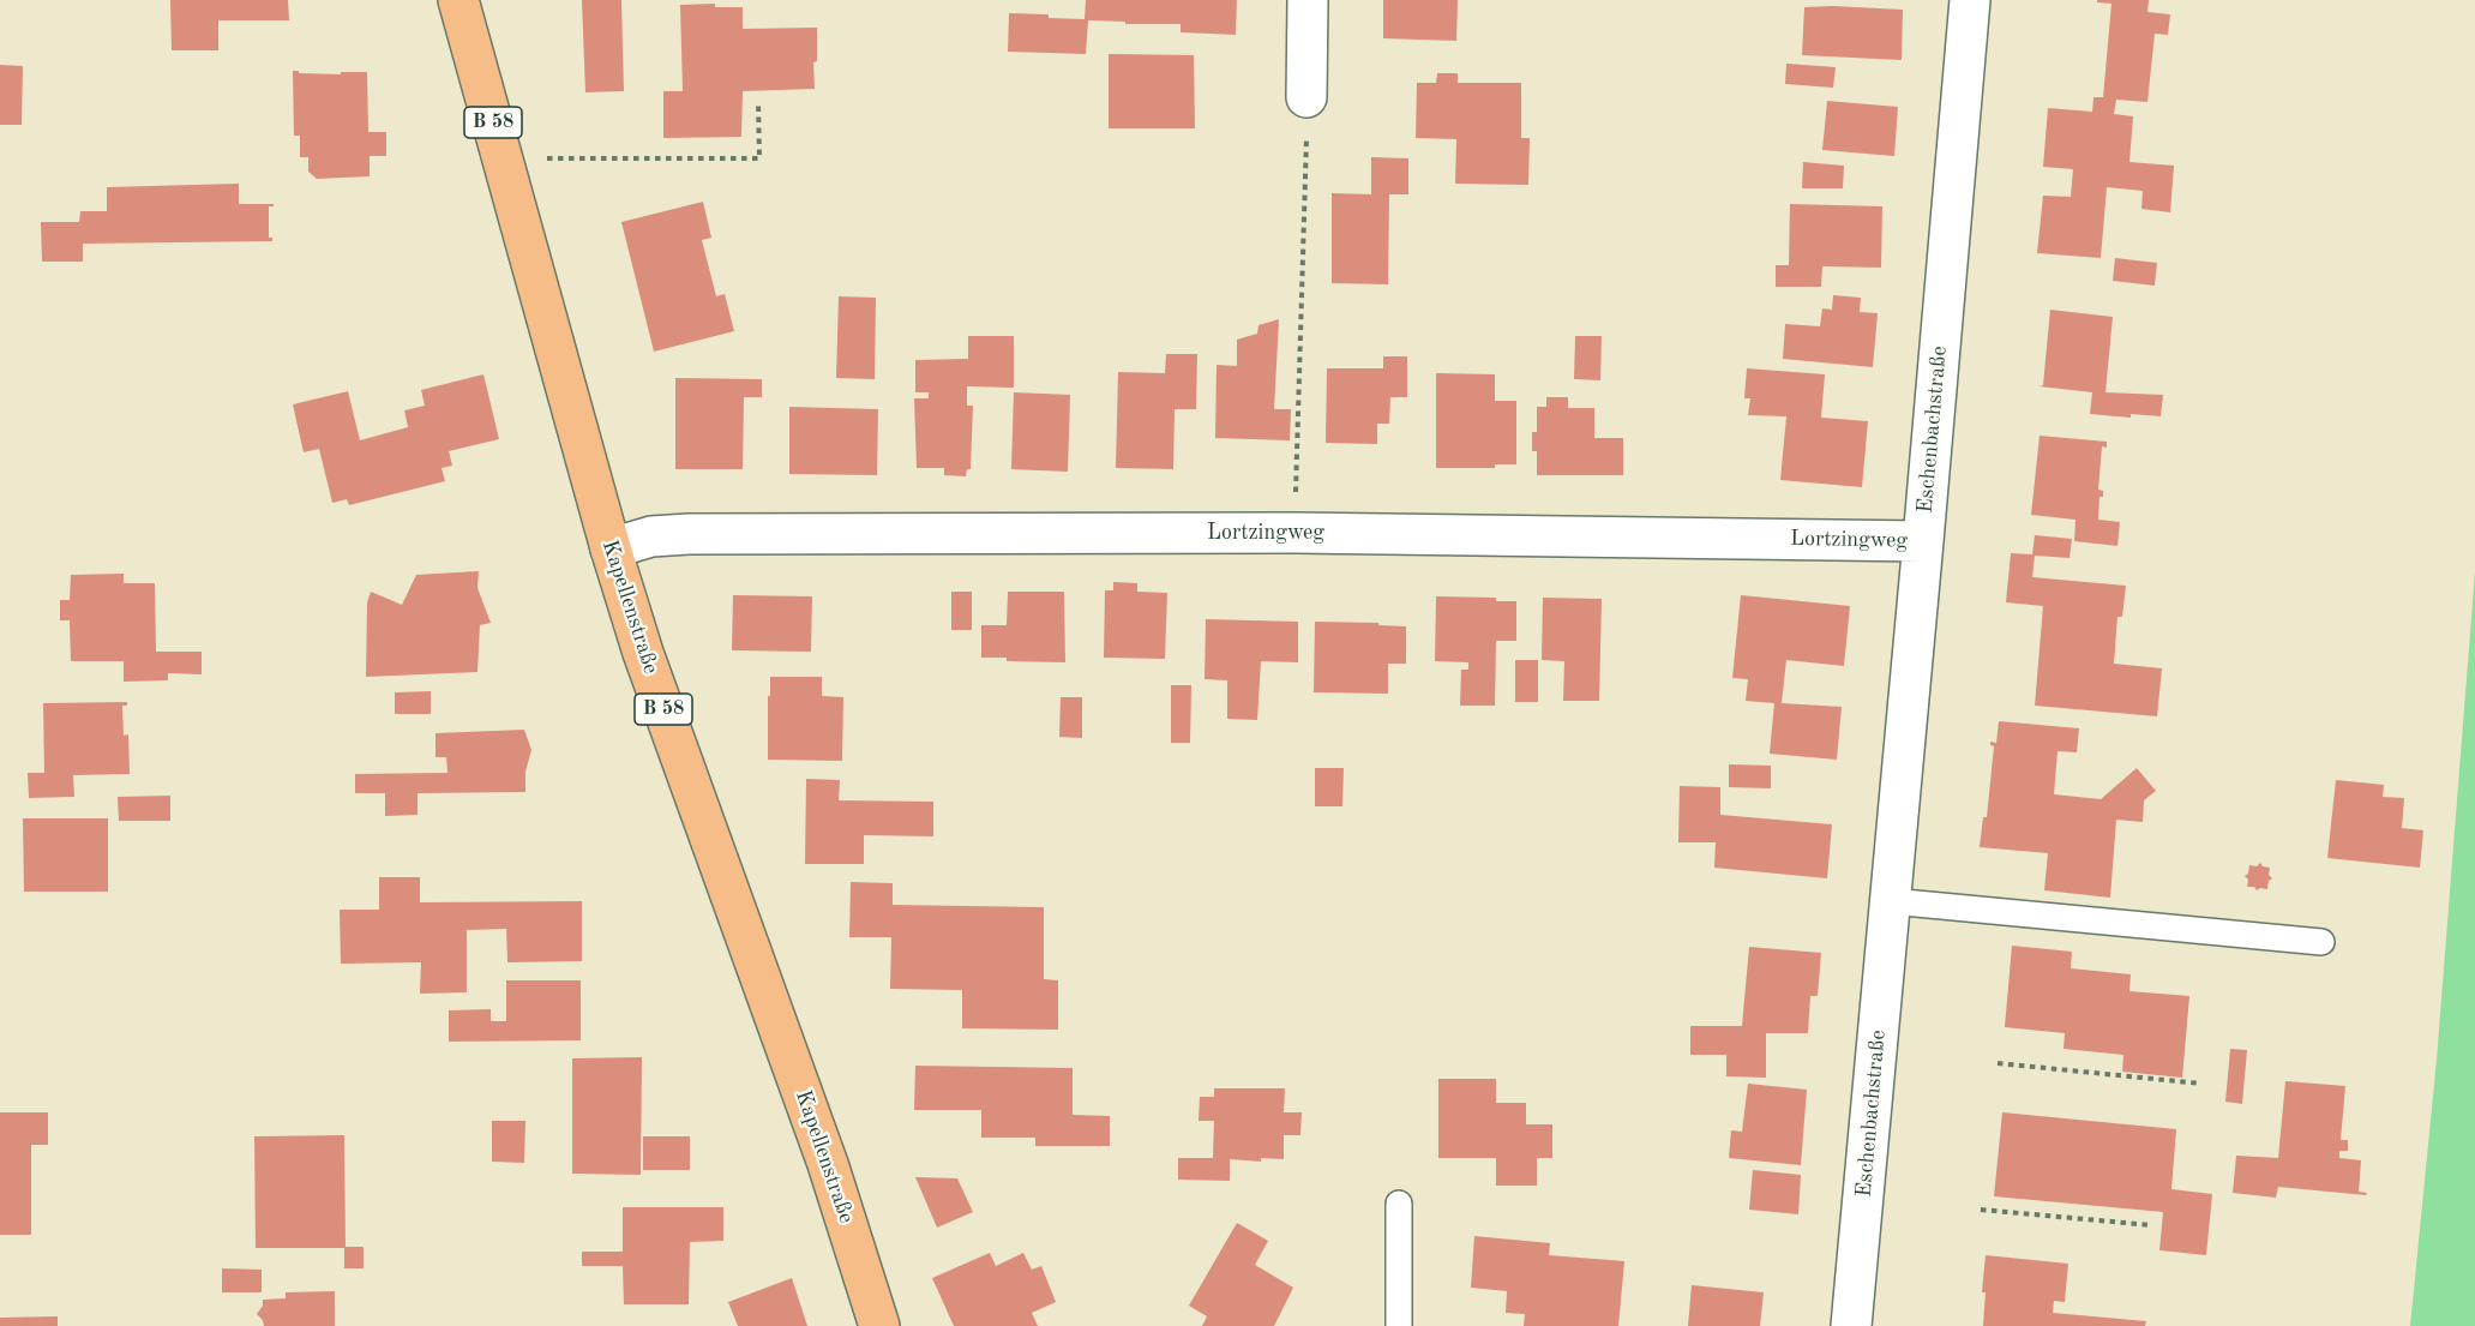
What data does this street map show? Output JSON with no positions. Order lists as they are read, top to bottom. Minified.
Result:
{"streets":{"main road":["B 58","Kapellenstraße"],"street":["Eschenbachstraße","Lortzingweg"]},"crossings":[["Eschenbachstraße","Lortzingweg"],["Lortzingweg","Kapellenstraße"]]}
